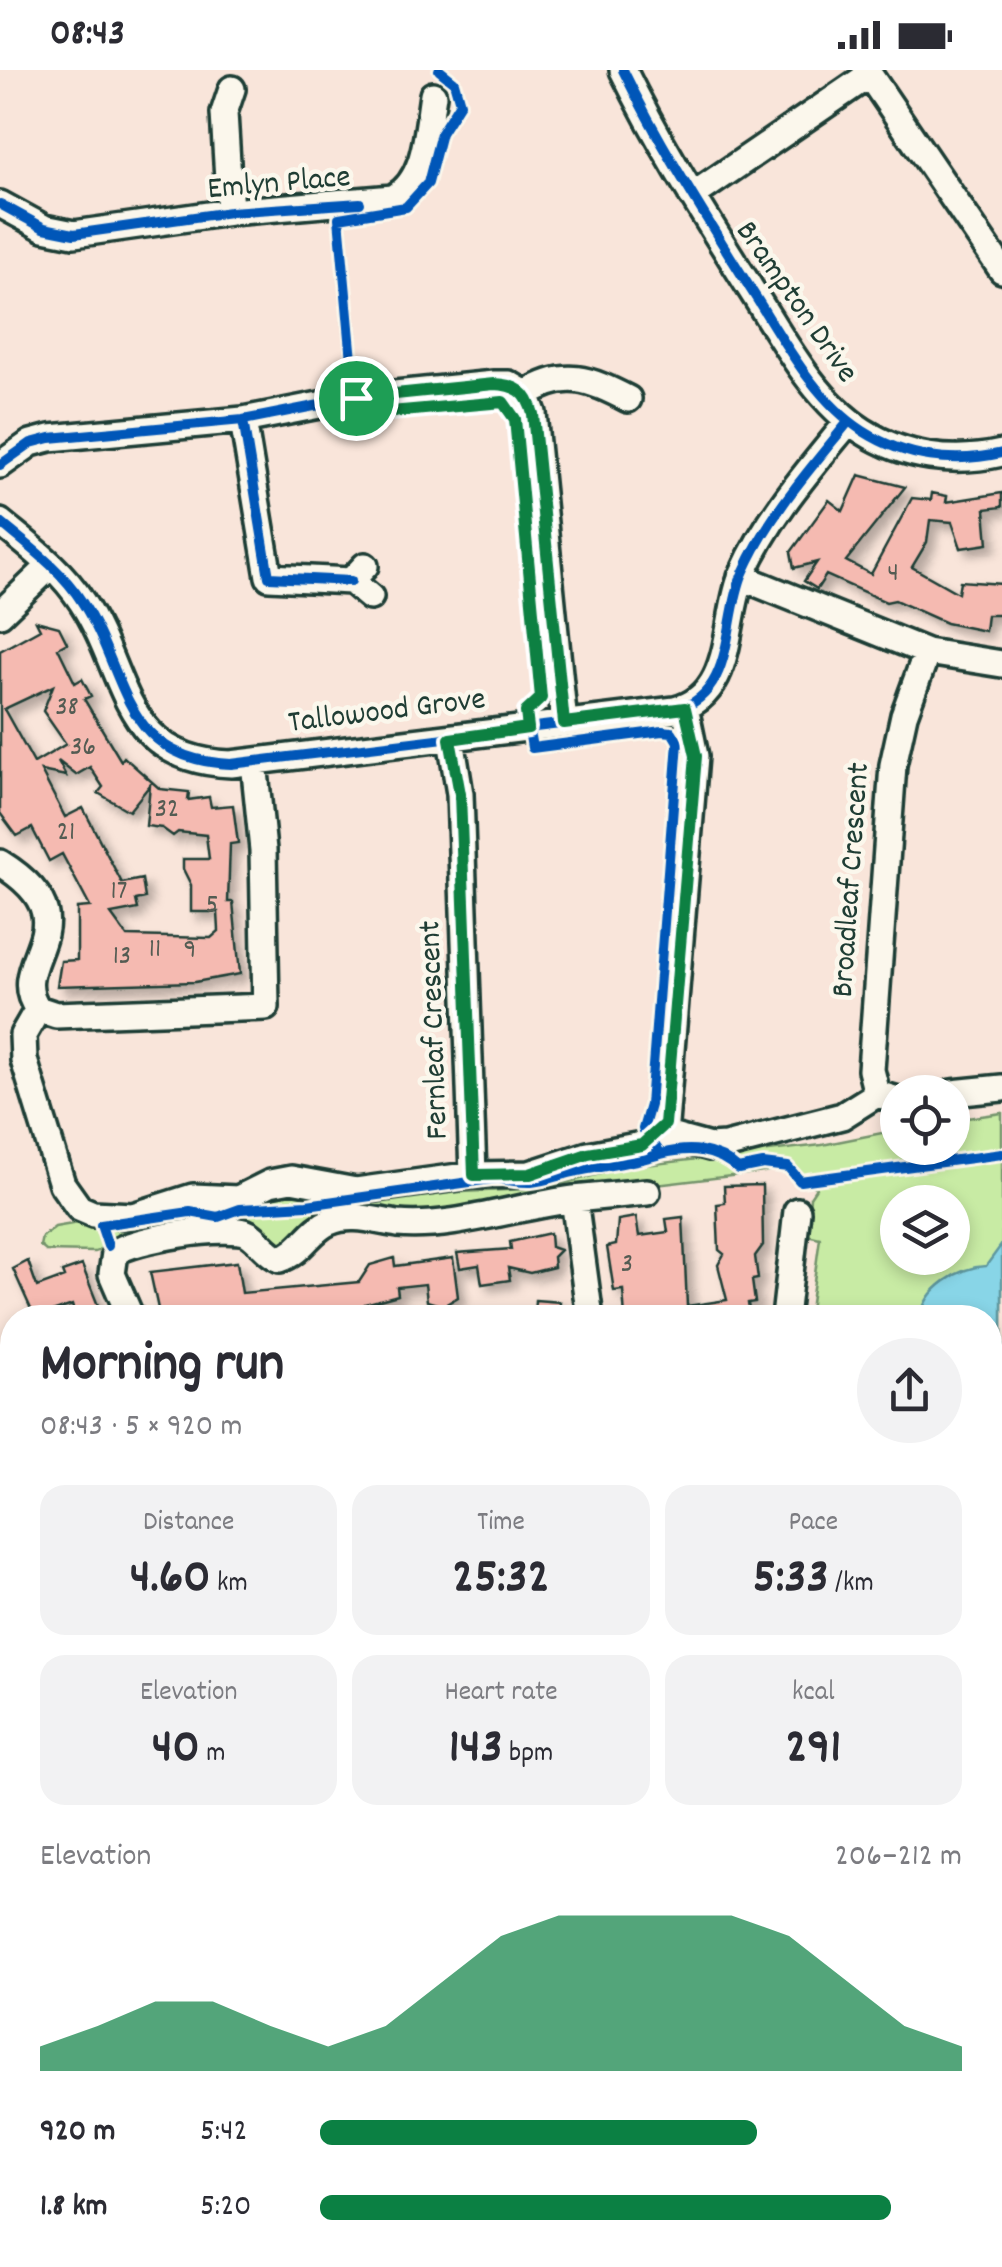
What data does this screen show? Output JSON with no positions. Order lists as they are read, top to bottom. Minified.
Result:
{"streets":{"street":["Emlyn Place","Brampton Drive","Tallowood Grove","Broadleaf Crescent","Fernleaf Crescent"]},"crossings":[["Tallowood Grove","Fernleaf Crescent"]],"house_numbers":["4","38","36","32","21","17","5","11","9","13","3"],"page":{"status":"08:43","heading":["Morning run","08:43 · 5 × 920 m"],"stats":[["Distance","4.60 km"],["Time","25:32"],["Pace","5:33 /km"],["Elevation","40 m"],["Heart rate","143 bpm"],["kcal","291"]],"chart":["Elevation","206–212 m"],"list":[{"name":"920 m","note":"5:42"},{"name":"1.8 km","note":"5:20"}]}}
